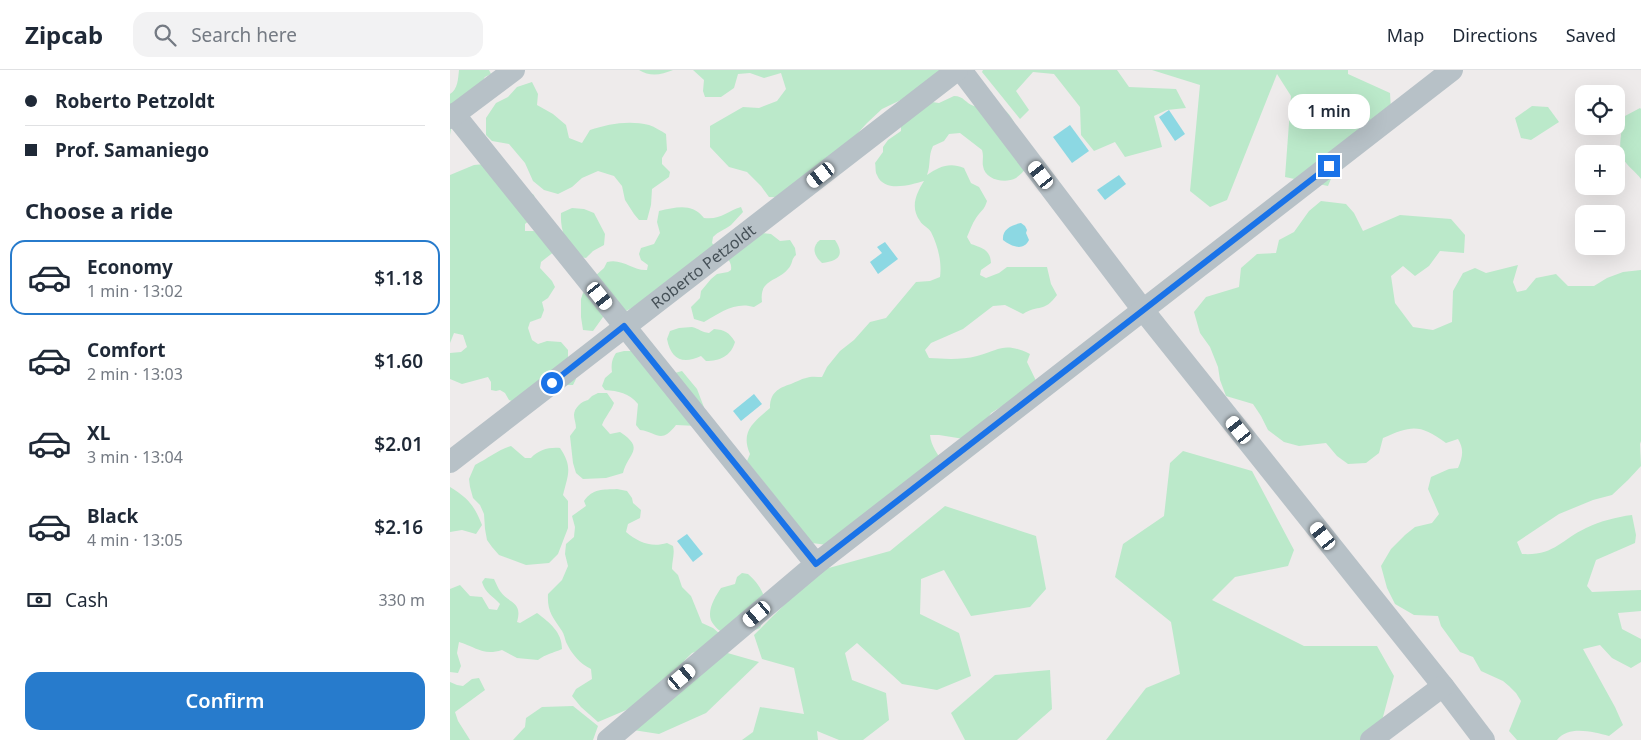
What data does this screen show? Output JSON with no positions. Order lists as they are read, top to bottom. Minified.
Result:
{"streets":{"street":["Roberto Petzoldt"]},"page":{"header":"Zipcab","search":"Search here","nav":["Map","Directions","Saved"],"banner":["Roberto Petzoldt","Prof. Samaniego"],"map_buttons":["+","−"],"bubble":"1 min","heading":"Choose a ride","list":[{"name":"Economy","note":"1 min · 13:02","value":"$1.18"},{"name":"Comfort","note":"2 min · 13:03","value":"$1.60"},{"name":"XL","note":"3 min · 13:04","value":"$2.01"},{"name":"Black","note":"4 min · 13:05","value":"$2.16"}],"pay":["Cash","330 m"],"buttons":"Confirm"}}
